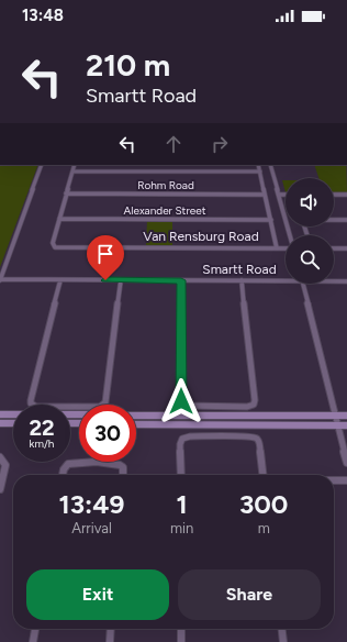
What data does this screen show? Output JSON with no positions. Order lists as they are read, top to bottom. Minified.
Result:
{"streets":{"street":["Rohm Road","Alexander Street","Van Rensburg Road","Smartt Road"]},"crossings":[["Alexander Street","Van Rensburg Road"]],"page":{"status":"13:48","turn":["210 m","Smartt Road"],"speed":"22 km/h","limit":"30","eta":["13:49","Arrival","1","min","300","m"],"buttons":["Exit","Share"]}}
